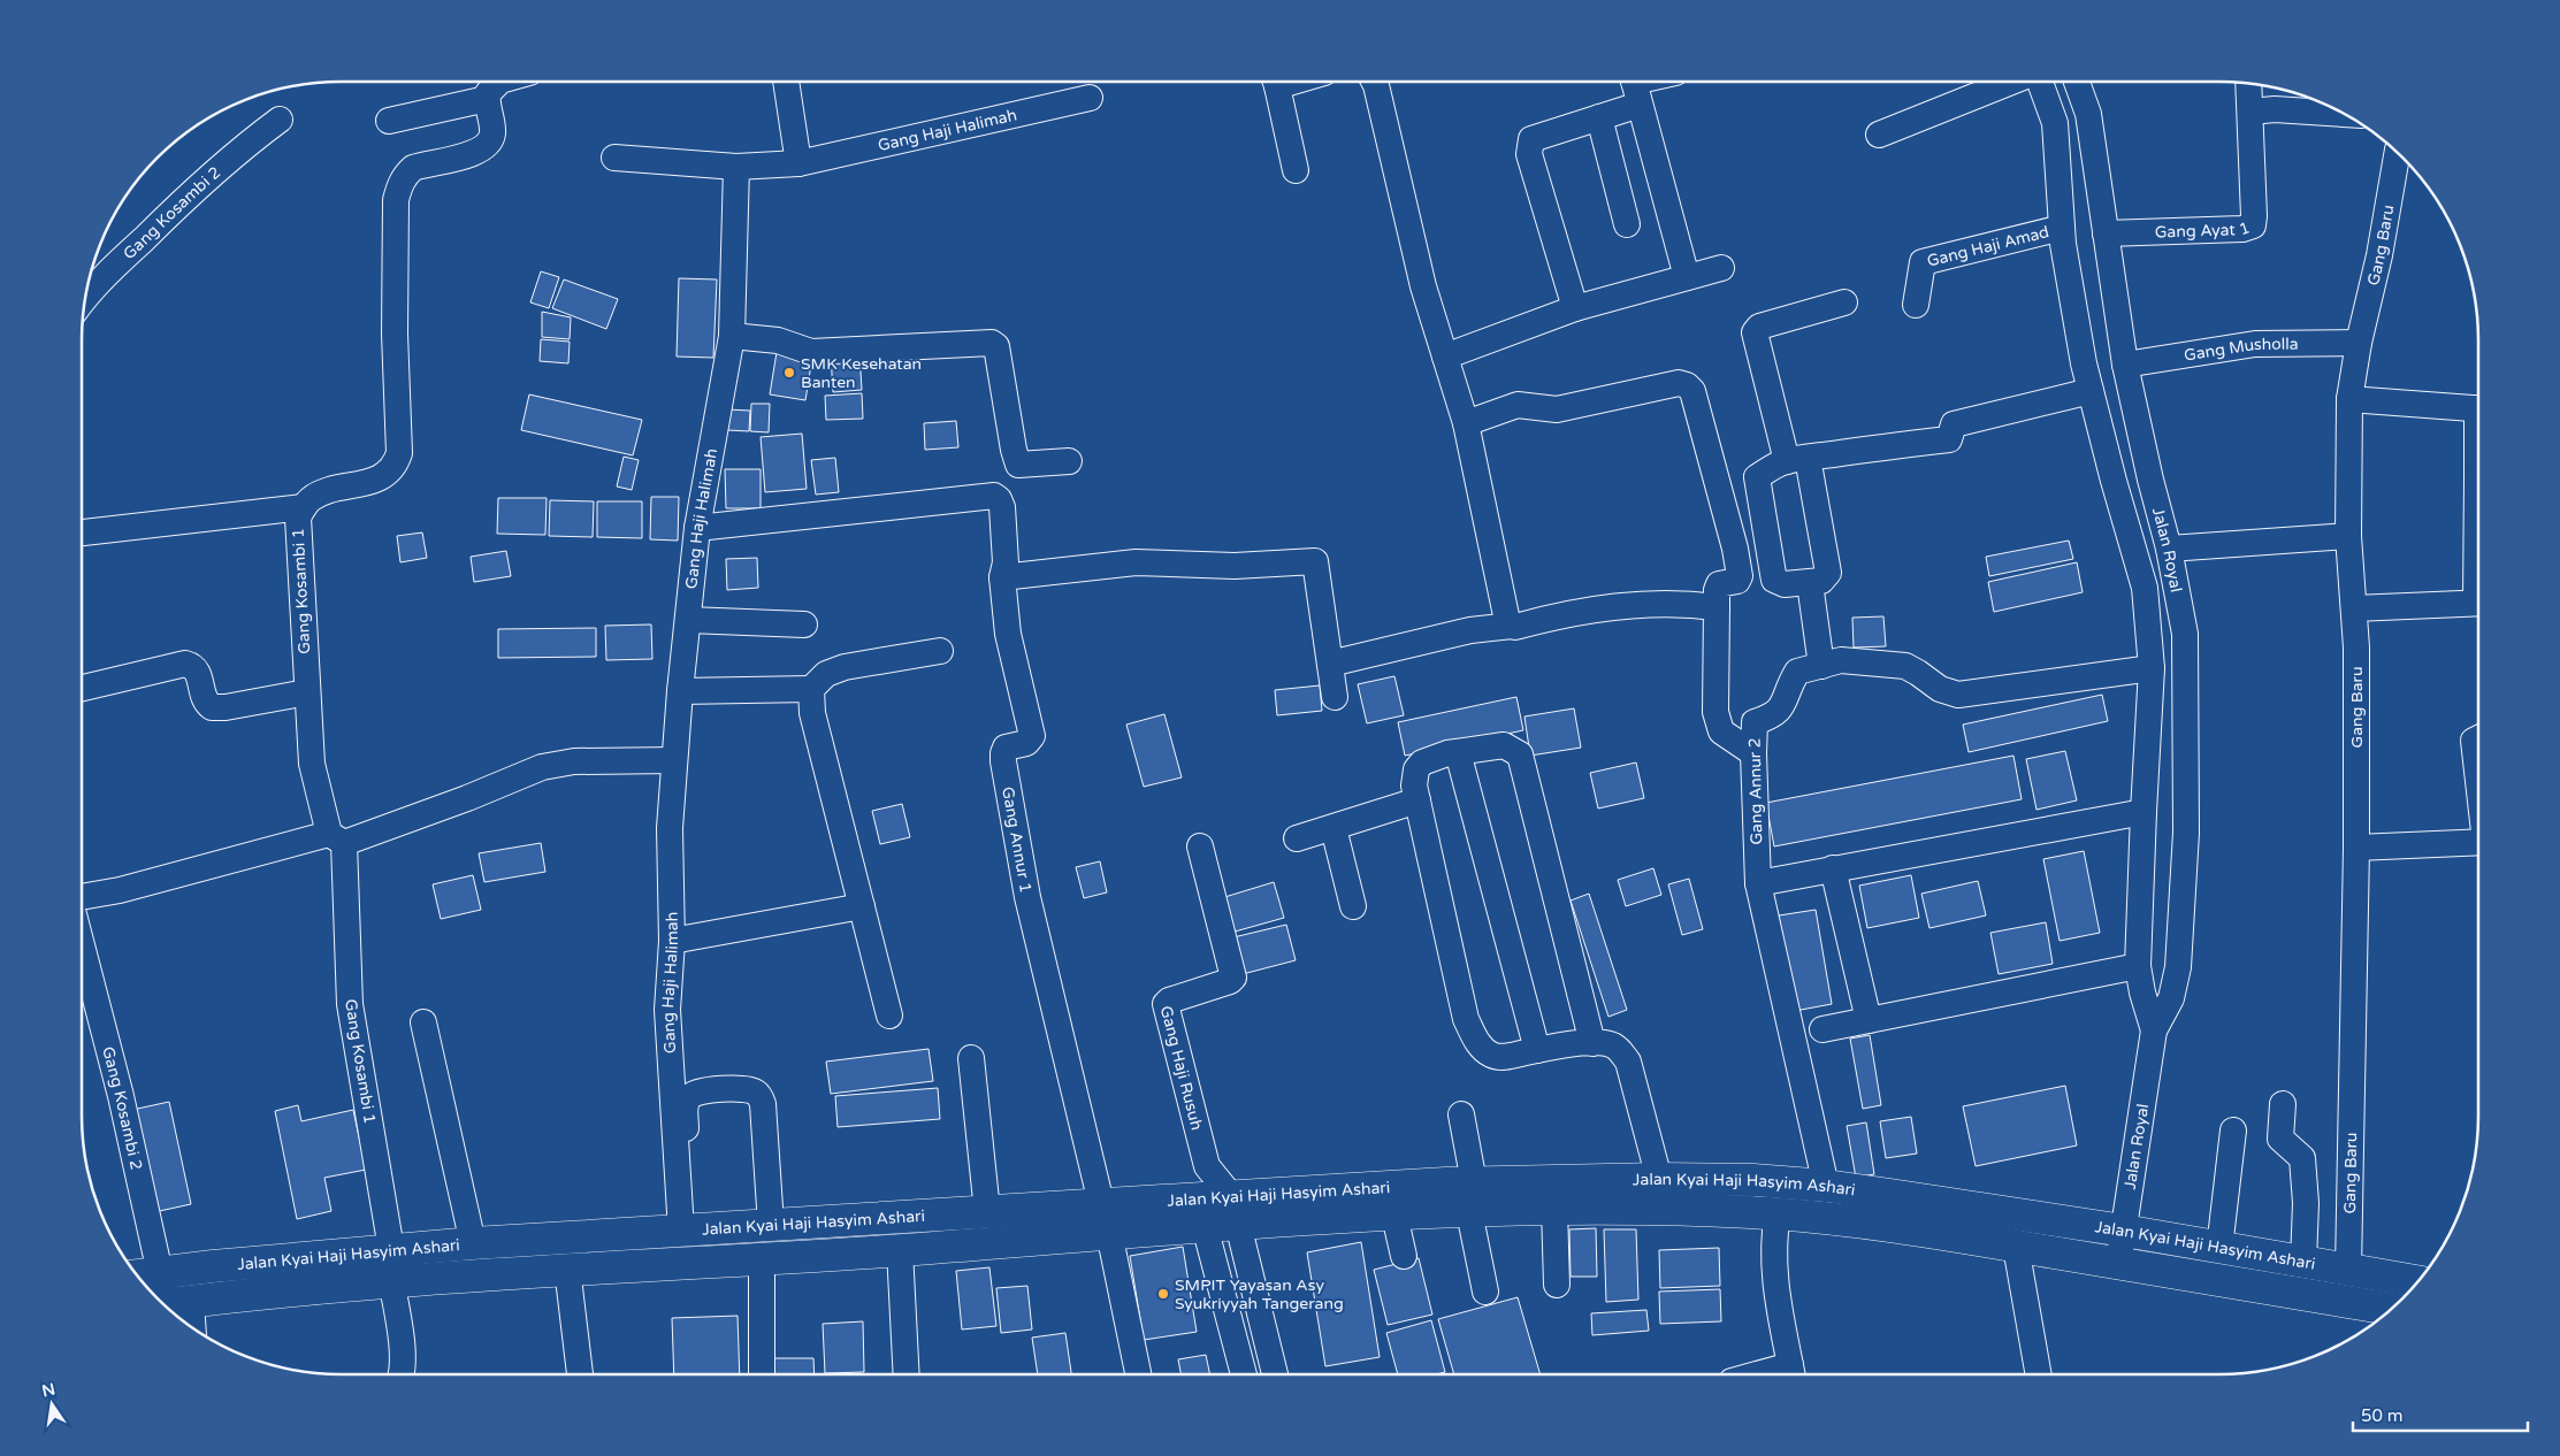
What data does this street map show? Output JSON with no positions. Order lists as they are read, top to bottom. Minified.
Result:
{"streets":{"main road":["Jalan Kyai Haji Hasyim Ashari"],"street":["Gang Haji Halimah","Gang Kosambi 2","Gang Ayat 1","Gang Baru","Gang Haji Amad","Gang Musholla","Jalan Royal","Gang Kosambi 1","Gang Annur 2","Gang Annur 1","Gang Haji Rusuh"]},"crossings":[["Gang Haji Halimah","Gang Annur 1"],["Gang Haji Halimah","Jalan Kyai Haji Hasyim Ashari"],["Gang Kosambi 2","Jalan Kyai Haji Hasyim Ashari"],["Gang Ayat 1","Jalan Royal"],["Gang Baru","Gang Musholla"],["Gang Baru","Jalan Kyai Haji Hasyim Ashari"],["Gang Haji Amad","Jalan Royal"],["Gang Musholla","Jalan Royal"],["Jalan Royal","Gang Annur 2"],["Jalan Royal","Jalan Kyai Haji Hasyim Ashari"],["Gang Kosambi 1","Jalan Kyai Haji Hasyim Ashari"],["Gang Annur 2","Jalan Kyai Haji Hasyim Ashari"],["Gang Annur 1","Jalan Kyai Haji Hasyim Ashari"],["Gang Haji Rusuh","Jalan Kyai Haji Hasyim Ashari"]],"places":["SMK Kesehatan Banten","SMPIT Yayasan Asy Syukriyyah Tangerang"],"scale_bar":"50 m","north":"top"}
